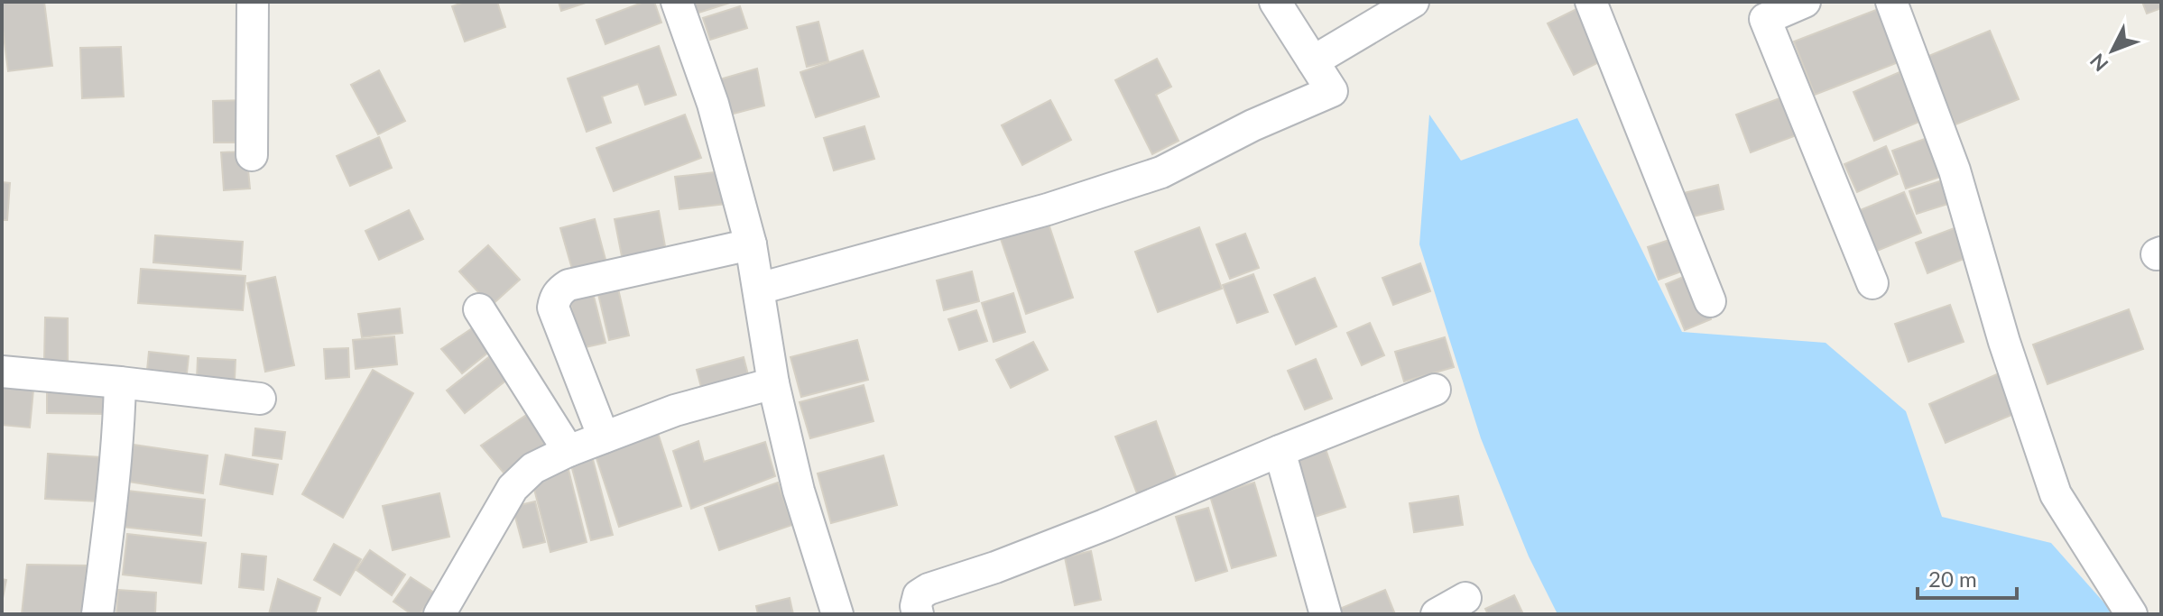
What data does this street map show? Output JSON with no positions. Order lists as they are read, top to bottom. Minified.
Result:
{"scale_bar":"20 m","north":"bottom left"}
